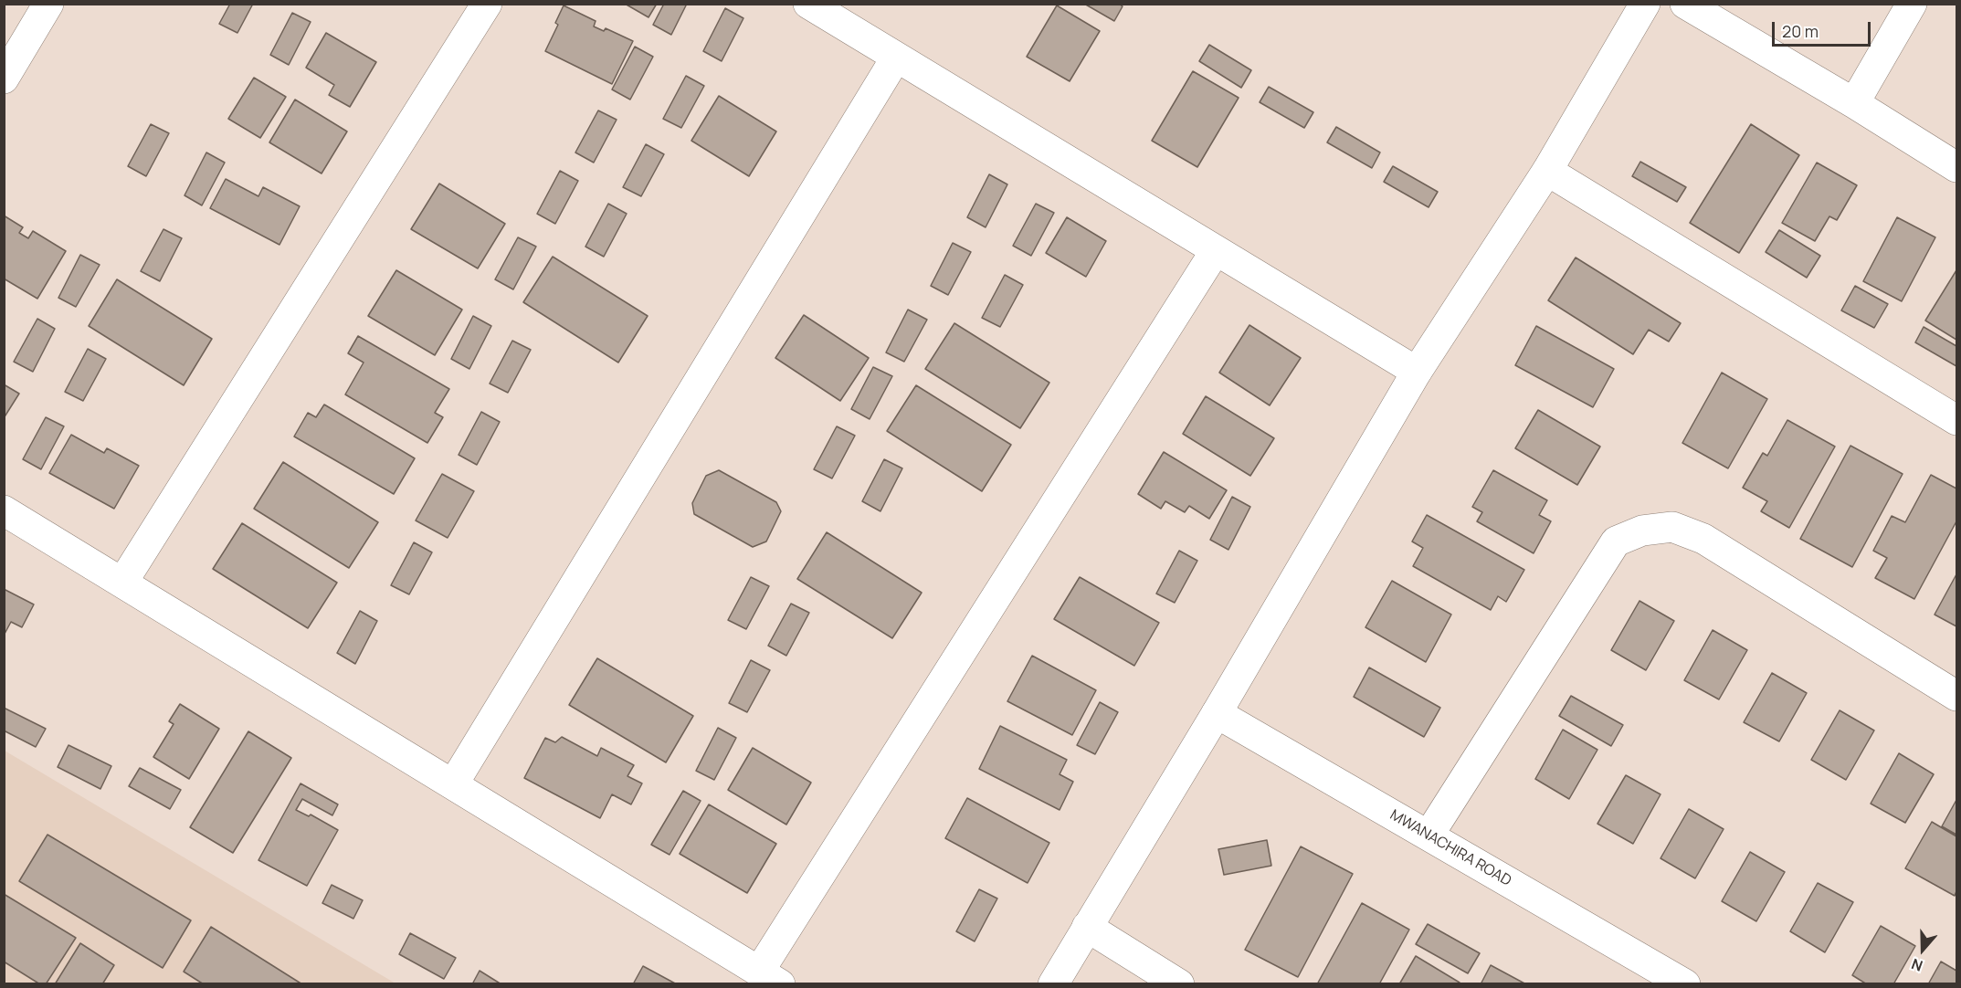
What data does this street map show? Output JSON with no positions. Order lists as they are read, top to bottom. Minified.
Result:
{"streets":{"street":["MWANACHIRA ROAD"]},"scale_bar":"20 m","north":"bottom"}
